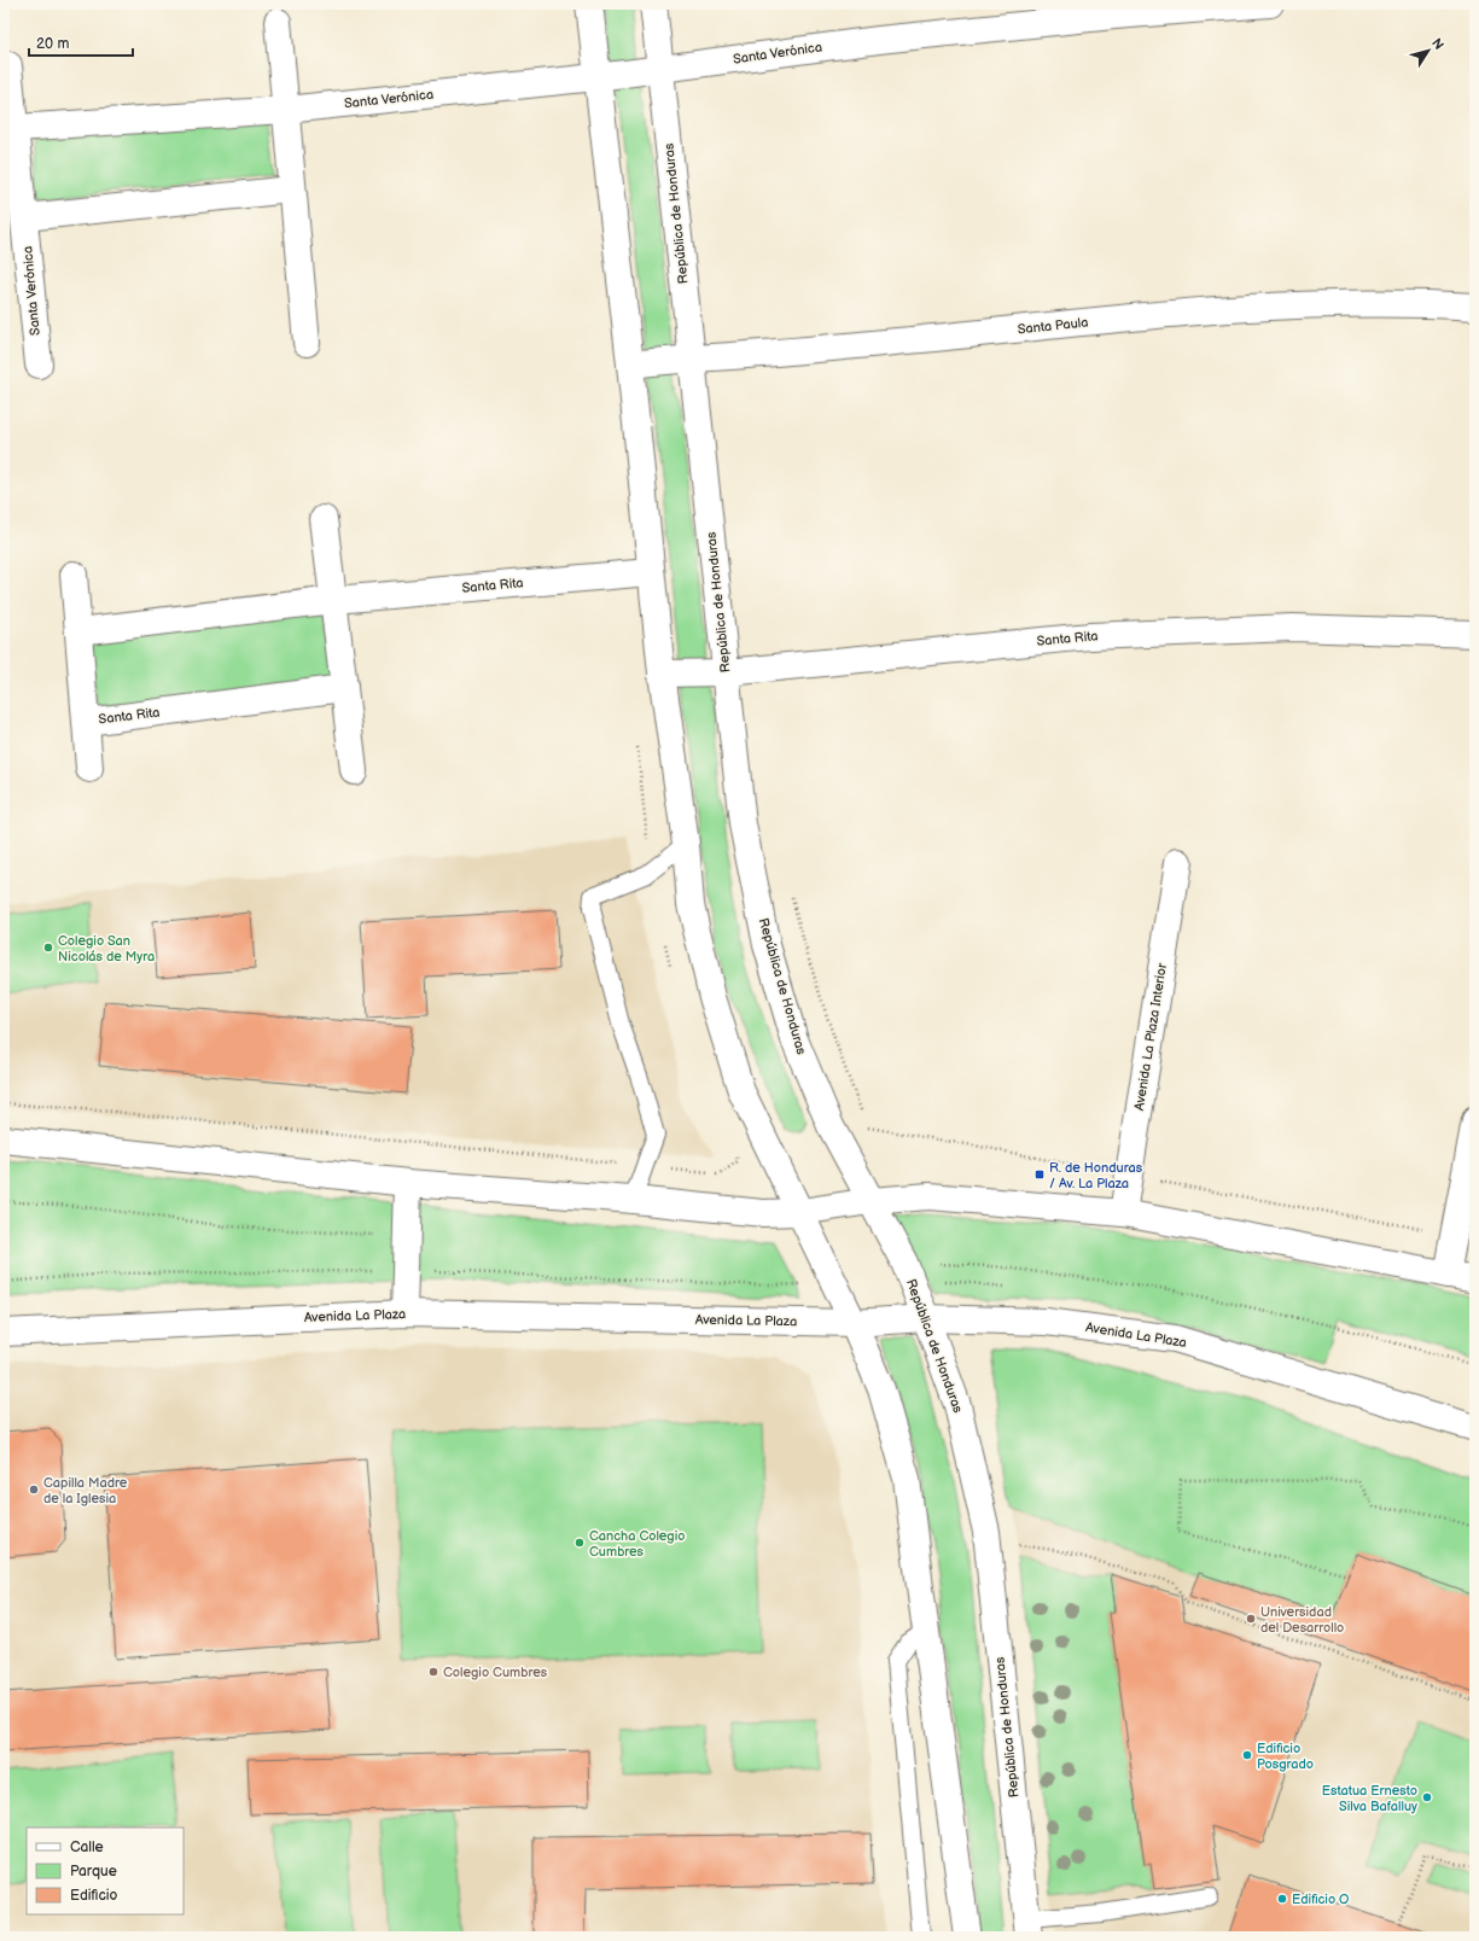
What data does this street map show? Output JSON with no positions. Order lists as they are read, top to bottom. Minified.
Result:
{"streets":{"street":["Santa Verónica","República de Honduras","Santa Paula","Santa Rita","Avenida La Plaza Interior","Avenida La Plaza"]},"crossings":[["Santa Verónica","República de Honduras"],["República de Honduras","Santa Paula"],["República de Honduras","Santa Rita"],["República de Honduras","Avenida La Plaza"]],"places":{"other":["Colegio San Nicolás de Myra","Capilla Madre de la Iglesia","Cancha Colegio Cumbres","Universidad del Desarrollo","Colegio Cumbres","Edificio Posgrado","Estatua Ernesto Silva Bafalluy","Edificio O"],"transit":["R. de Honduras / Av. La Plaza"]},"legend":["Calle","Parque","Edificio"],"scale_bar":"20 m","north":"top right"}
